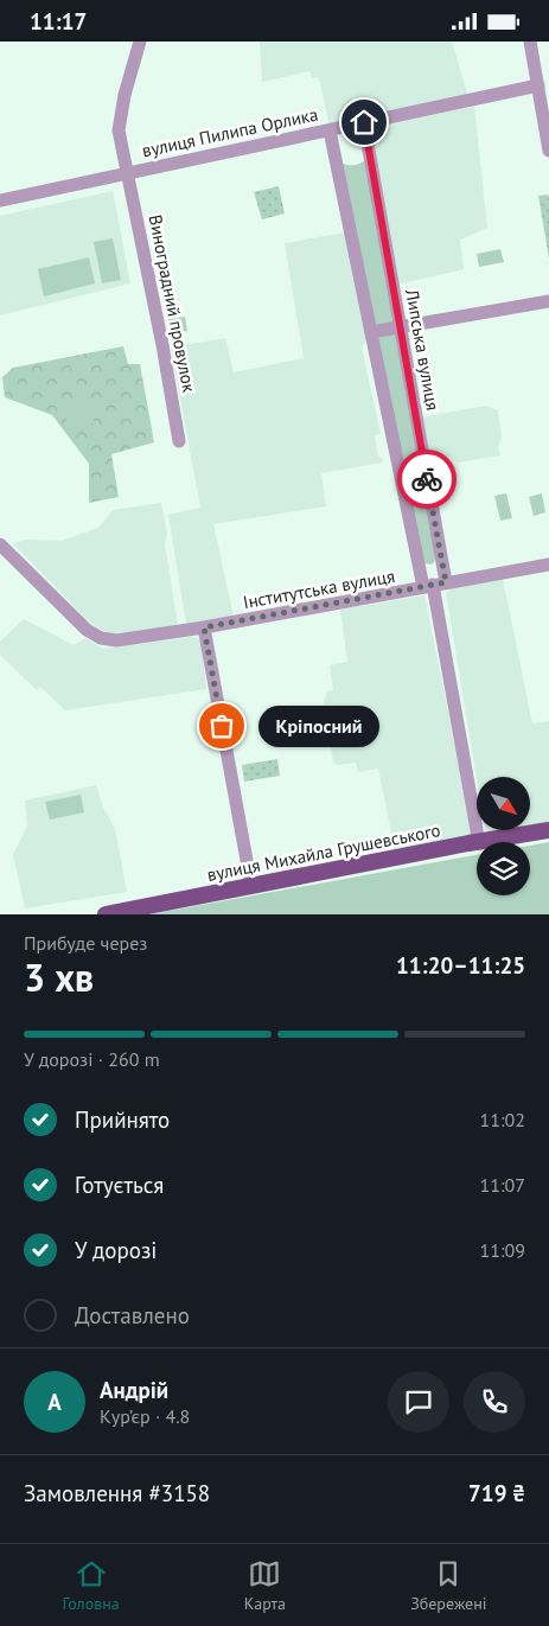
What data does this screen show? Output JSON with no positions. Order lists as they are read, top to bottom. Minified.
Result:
{"streets":{"main road":["вулиця Михайла Грушевського"],"street":["вулиця Пилипа Орлика","Виноградний провулок","Липська вулиця","Інститутська вулиця"]},"crossings":[["вулиця Пилипа Орлика","Виноградний провулок"],["вулиця Пилипа Орлика","Липська вулиця"],["Липська вулиця","Інститутська вулиця"]],"places":["Кріпосний"],"north":"bottom right","page":{"status":"11:17","bubble":"Кріпосний","heading":["3 хв","Прибуде через","11:20–11:25"],"panel":["Андрій","Кур’єр · 4.8","Замовлення #3158","719 ₴"],"bar":"У дорозі · 260 m","list":[["Прийнято","11:02"],["Готується","11:07"],["У дорозі","11:09"],"Доставлено"],"round":"А","tabs":["Головна","Карта","Збережені"]}}
